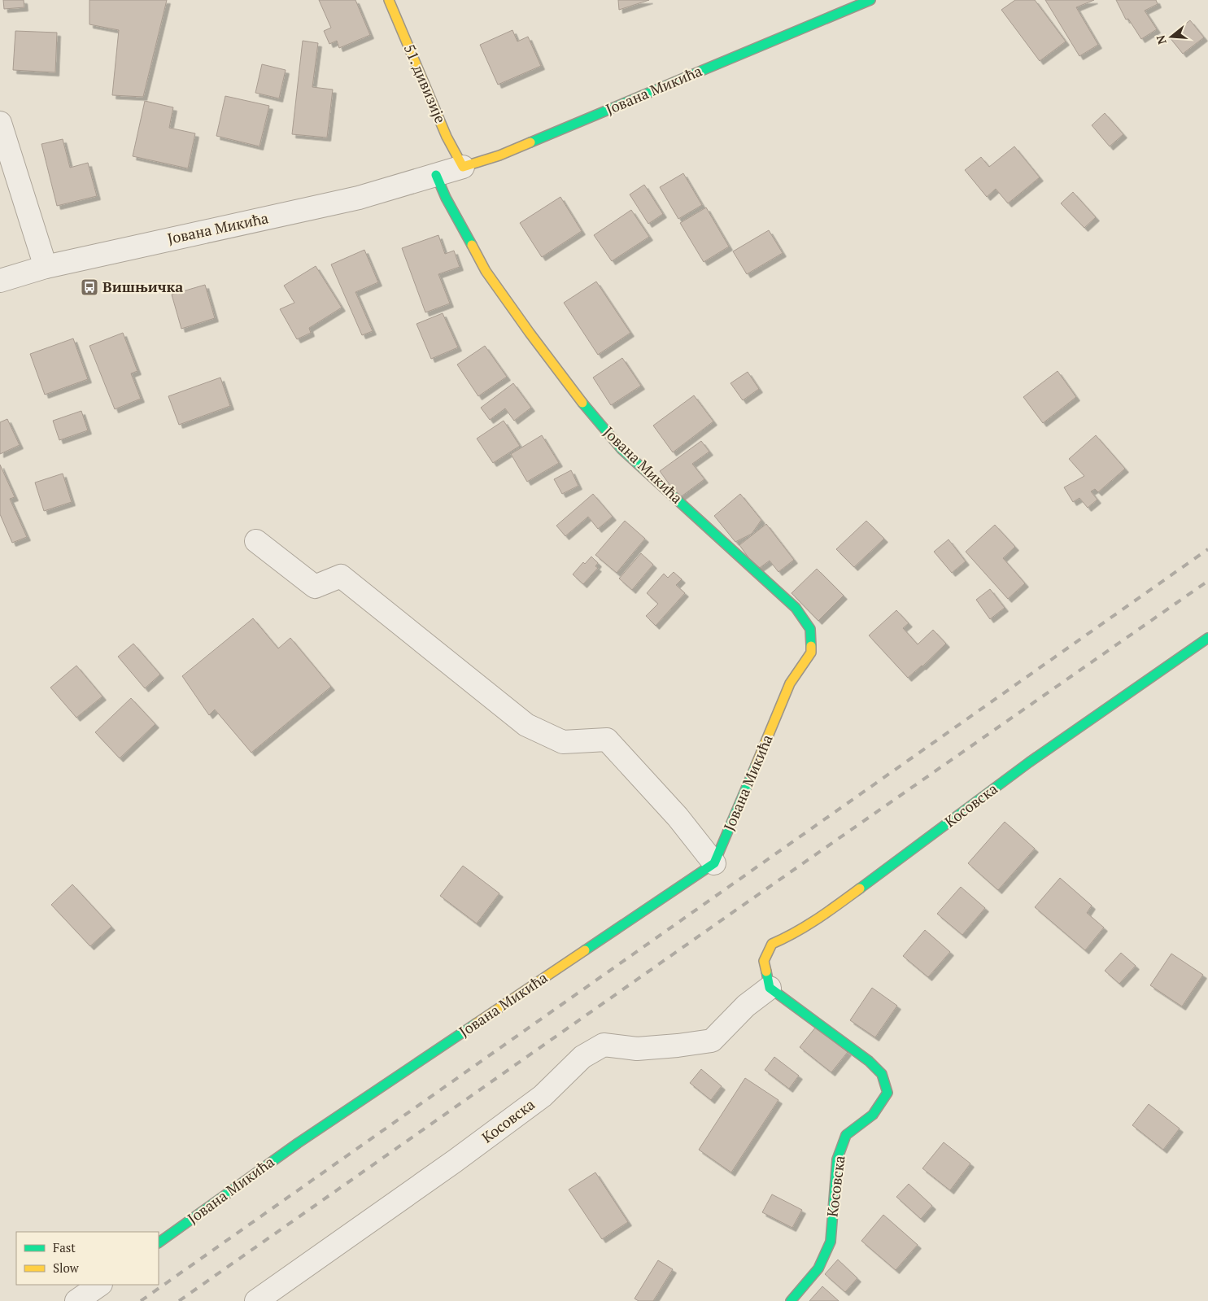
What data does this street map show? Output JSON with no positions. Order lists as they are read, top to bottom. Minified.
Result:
{"streets":{"street":["51. дивизије","Јована Микића","Косовска"]},"crossings":[["51. дивизије","Јована Микића"]],"places":{"bus stop":["Вишњичка"]},"legend":["Fast","Slow"],"north":"left"}
